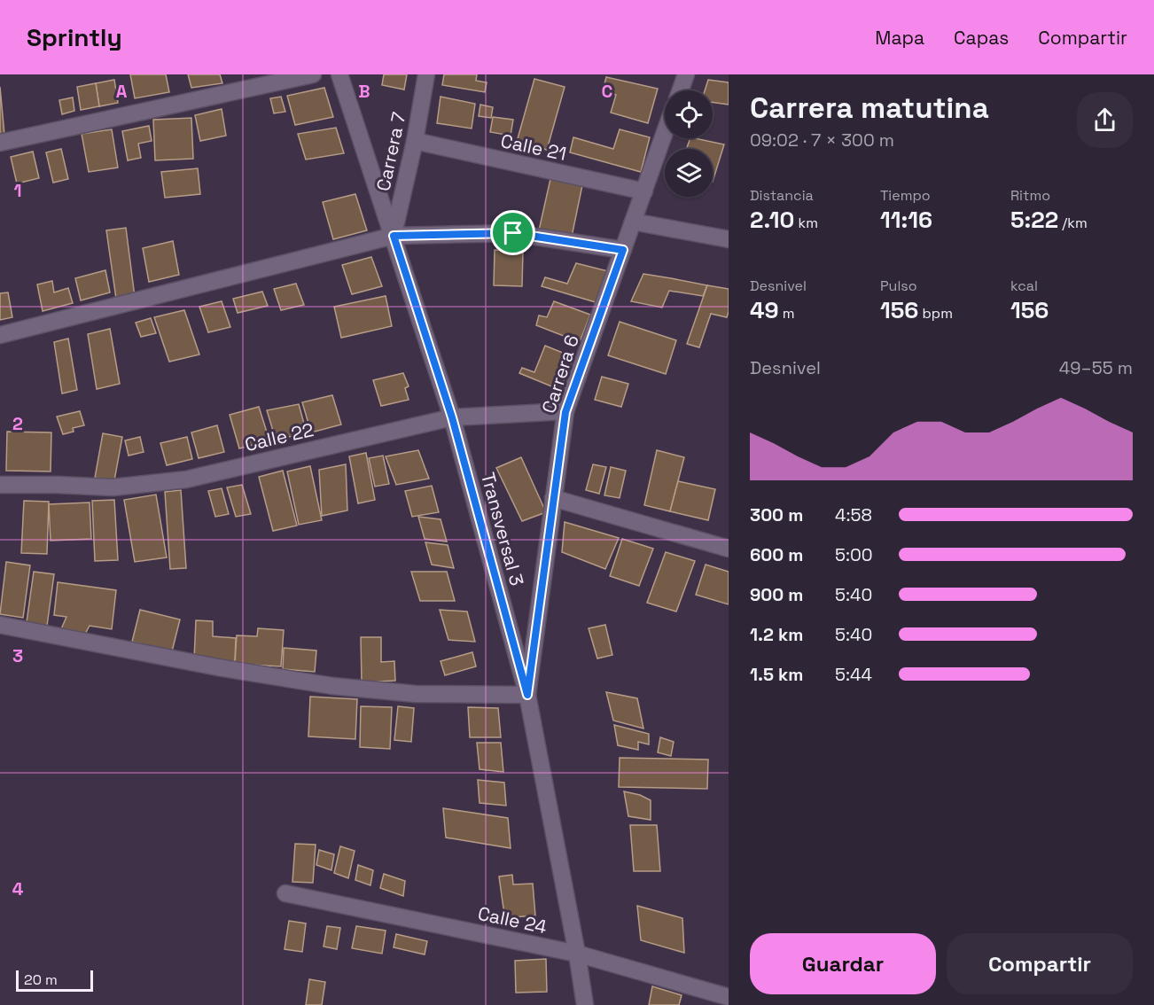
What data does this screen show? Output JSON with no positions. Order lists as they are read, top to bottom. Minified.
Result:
{"streets":{"street":["Calle 21","Carrera 7","Carrera 6","Calle 22","Transversal 3","Calle 24"]},"crossings":[["Calle 21","Carrera 7"],["Calle 21","Carrera 6"],["Carrera 7","Transversal 3"],["Carrera 6","Calle 22"],["Carrera 6","Transversal 3"],["Calle 22","Transversal 3"],["Transversal 3","Calle 24"]],"scale_bar":"20 m","page":{"header":"Sprintly","nav":["Mapa","Capas","Compartir"],"heading":["Carrera matutina","09:02 · 7 × 300 m"],"stats":[["Distancia","2.10 km"],["Tiempo","11:16"],["Ritmo","5:22 /km"],["Desnivel","49 m"],["Pulso","156 bpm"],["kcal","156"]],"chart":["Desnivel","49–55 m"],"list":[{"name":"300 m","note":"4:58"},{"name":"600 m","note":"5:00"},{"name":"900 m","note":"5:40"},{"name":"1.2 km","note":"5:40"},{"name":"1.5 km","note":"5:44"}],"buttons":["Guardar","Compartir"],"scale":"20 m"},"grid":{"columns":["A","B","C"],"rows":["1","2","3","4"]}}
